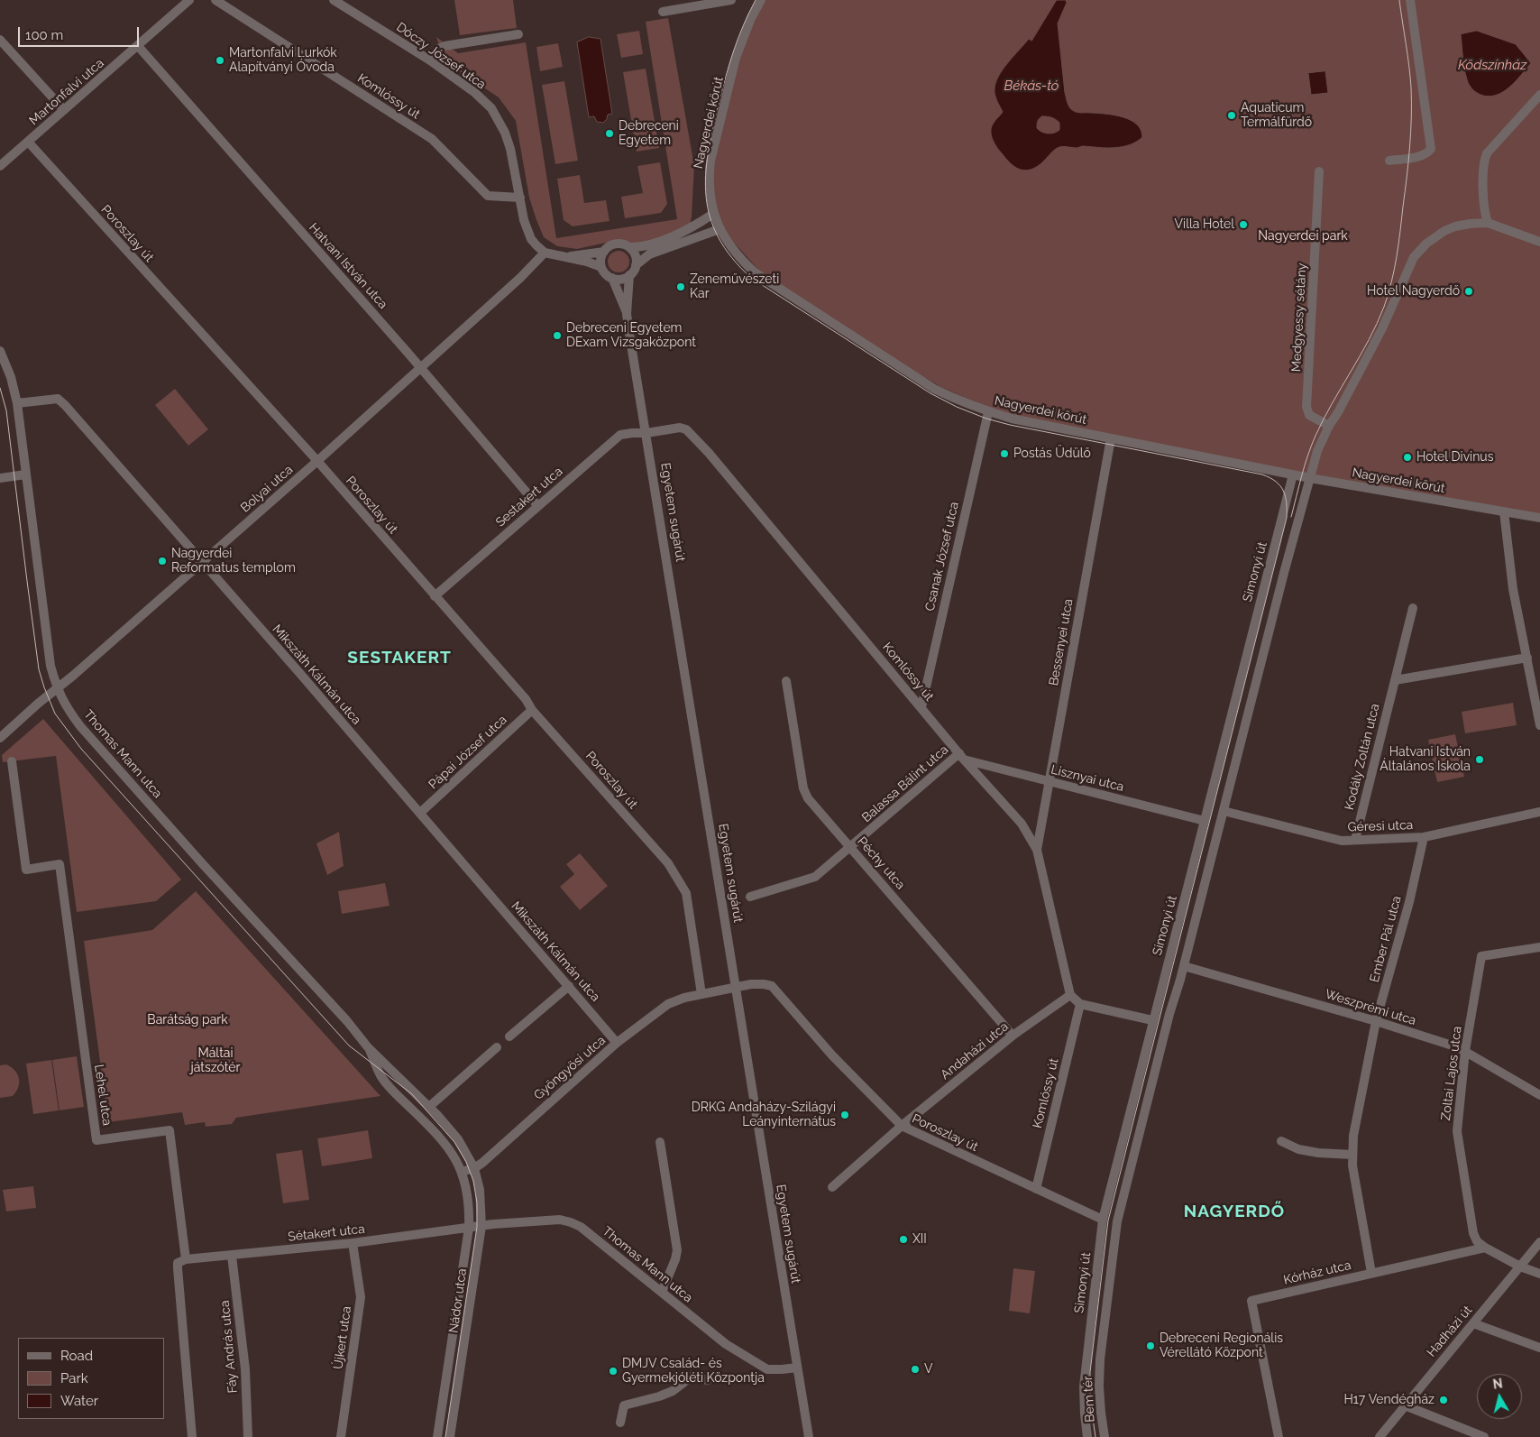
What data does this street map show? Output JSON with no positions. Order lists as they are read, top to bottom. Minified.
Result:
{"streets":{"street":["Dóczy József utca","Martonfalvi utca","Komlóssy út","Nagyerdei körút","Poroszlay út","Hatvani István utca","Medgyessy sétány","Bolyai utca","Sestakert utca","Egyetem sugárút","Csanak József utca","Simonyi út","Bessenyei utca","Mikszáth Kálmán utca","Pápai József utca","Thomas Mann utca","Kodály Zoltán utca","Lisznyai utca","Balassa Bálint utca","Géresi utca","Péchy utca","Ember Pál utca","Weszprémi utca","Andaházi utca","Gyöngyösi utca","Zoltai Lajos utca","Lehel utca","Sétakert utca","Kórház utca","Nádor utca","Hadházi út","Újkert utca","Fáy András utca","Bem tér"]},"crossings":[["Dóczy József utca","Komlóssy út"],["Dóczy József utca","Bolyai utca"],["Martonfalvi utca","Poroszlay út"],["Martonfalvi utca","Hatvani István utca"],["Komlóssy út","Poroszlay út"],["Komlóssy út","Sestakert utca"],["Komlóssy út","Egyetem sugárút"],["Komlóssy út","Csanak József utca"],["Komlóssy út","Bessenyei utca"],["Komlóssy út","Lisznyai utca"],["Komlóssy út","Balassa Bálint utca"],["Komlóssy út","Andaházi utca"],["Nagyerdei körút","Csanak József utca"],["Nagyerdei körút","Simonyi út"],["Nagyerdei körút","Bessenyei utca"],["Poroszlay út","Bolyai utca"],["Poroszlay út","Sestakert utca"],["Poroszlay út","Simonyi út"],["Poroszlay út","Pápai József utca"],["Poroszlay út","Andaházi utca"],["Poroszlay út","Gyöngyösi utca"],["Hatvani István utca","Bolyai utca"],["Hatvani István utca","Sestakert utca"],["Bolyai utca","Mikszáth Kálmán utca"],["Bolyai utca","Thomas Mann utca"],["Sestakert utca","Egyetem sugárút"],["Egyetem sugárút","Thomas Mann utca"],["Egyetem sugárút","Gyöngyösi utca"],["Simonyi út","Lisznyai utca"],["Simonyi út","Bem tér"],["Bessenyei utca","Lisznyai utca"],["Mikszáth Kálmán utca","Pápai József utca"],["Mikszáth Kálmán utca","Thomas Mann utca"],["Mikszáth Kálmán utca","Gyöngyösi utca"],["Thomas Mann utca","Gyöngyösi utca"],["Thomas Mann utca","Sétakert utca"],["Thomas Mann utca","Nádor utca"],["Kodály Zoltán utca","Géresi utca"],["Lisznyai utca","Balassa Bálint utca"],["Balassa Bálint utca","Péchy utca"],["Géresi utca","Ember Pál utca"],["Péchy utca","Andaházi utca"],["Ember Pál utca","Weszprémi utca"],["Ember Pál utca","Kórház utca"],["Weszprémi utca","Zoltai Lajos utca"],["Weszprémi utca","Bem tér"],["Gyöngyösi utca","Nádor utca"],["Zoltai Lajos utca","Kórház utca"],["Lehel utca","Sétakert utca"],["Sétakert utca","Nádor utca"],["Sétakert utca","Újkert utca"],["Sétakert utca","Fáy András utca"]],"districts":["SESTAKERT","NAGYERDŐ"],"water":["Ködszínház","Békás-tó"],"parks":["Nagyerdei park","Barátság park","Máltai játszótér"],"places":["Martonfalvi Lurkók Alapítványi Óvoda","Aquaticum Termálfürdő","Debreceni Egyetem","Villa Hotel","Zeneművészeti Kar","Hotel Nagyerdő","Debreceni Egyetem DExam Vizsgaközpont","Postás Üdülő","Hotel Divinus","Nagyerdei Reformatus templom","Hatvani István Általános Iskola","DRKG Andaházy-Szilágyi Leányinternátus","XII","Debreceni Regionális Vérellátó Központ","V","DMJV Család- és Gyermekjóléti Központja","H17 Vendégház"],"legend":["Road","Park","Water"],"scale_bar":"100 m","north":"top"}
